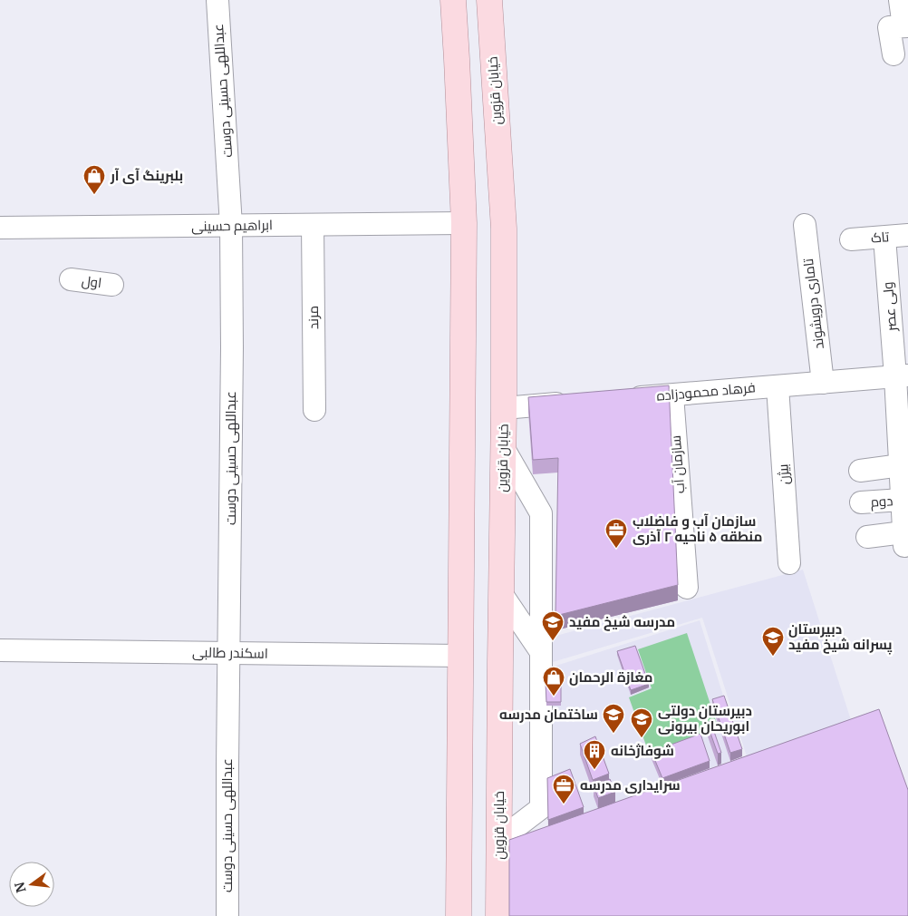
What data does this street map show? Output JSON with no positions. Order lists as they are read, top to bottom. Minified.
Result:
{"streets":{"main road":["خیابان قزوین"],"street":["عبداللهی حسینی دوست","ابراهیم حسینی","تاک","اول","تاماری درویشوند","ولی عصر","مرند","فرهاد محمودزاده","سازمان آب","بیژن","دوم","اسکندر طالبی"]},"crossings":[["عبداللهی حسینی دوست","ابراهیم حسینی"],["عبداللهی حسینی دوست","اسکندر طالبی"],["ابراهیم حسینی","مرند"],["تاک","ولی عصر"],["تاماری درویشوند","فرهاد محمودزاده"],["ولی عصر","فرهاد محمودزاده"],["ولی عصر","دوم"],["فرهاد محمودزاده","سازمان آب"],["فرهاد محمودزاده","بیژن"]],"places":{"shop":["بلبرینگ آی آر","مغازة الرحمان"],"office":["سازمان آب و فاضلاب منطقه ۵ ناحیه ۲ آذری","سرایداری مدرسه"],"school or university":["مدرسه شیخ مفید","دبیرستان پسرانه شیخ مفید","ساختمان مدرسه","دبیرستان دولتی ابوریحان بیرونی"],"building":["شوفاژخانه"]},"north":"left"}
